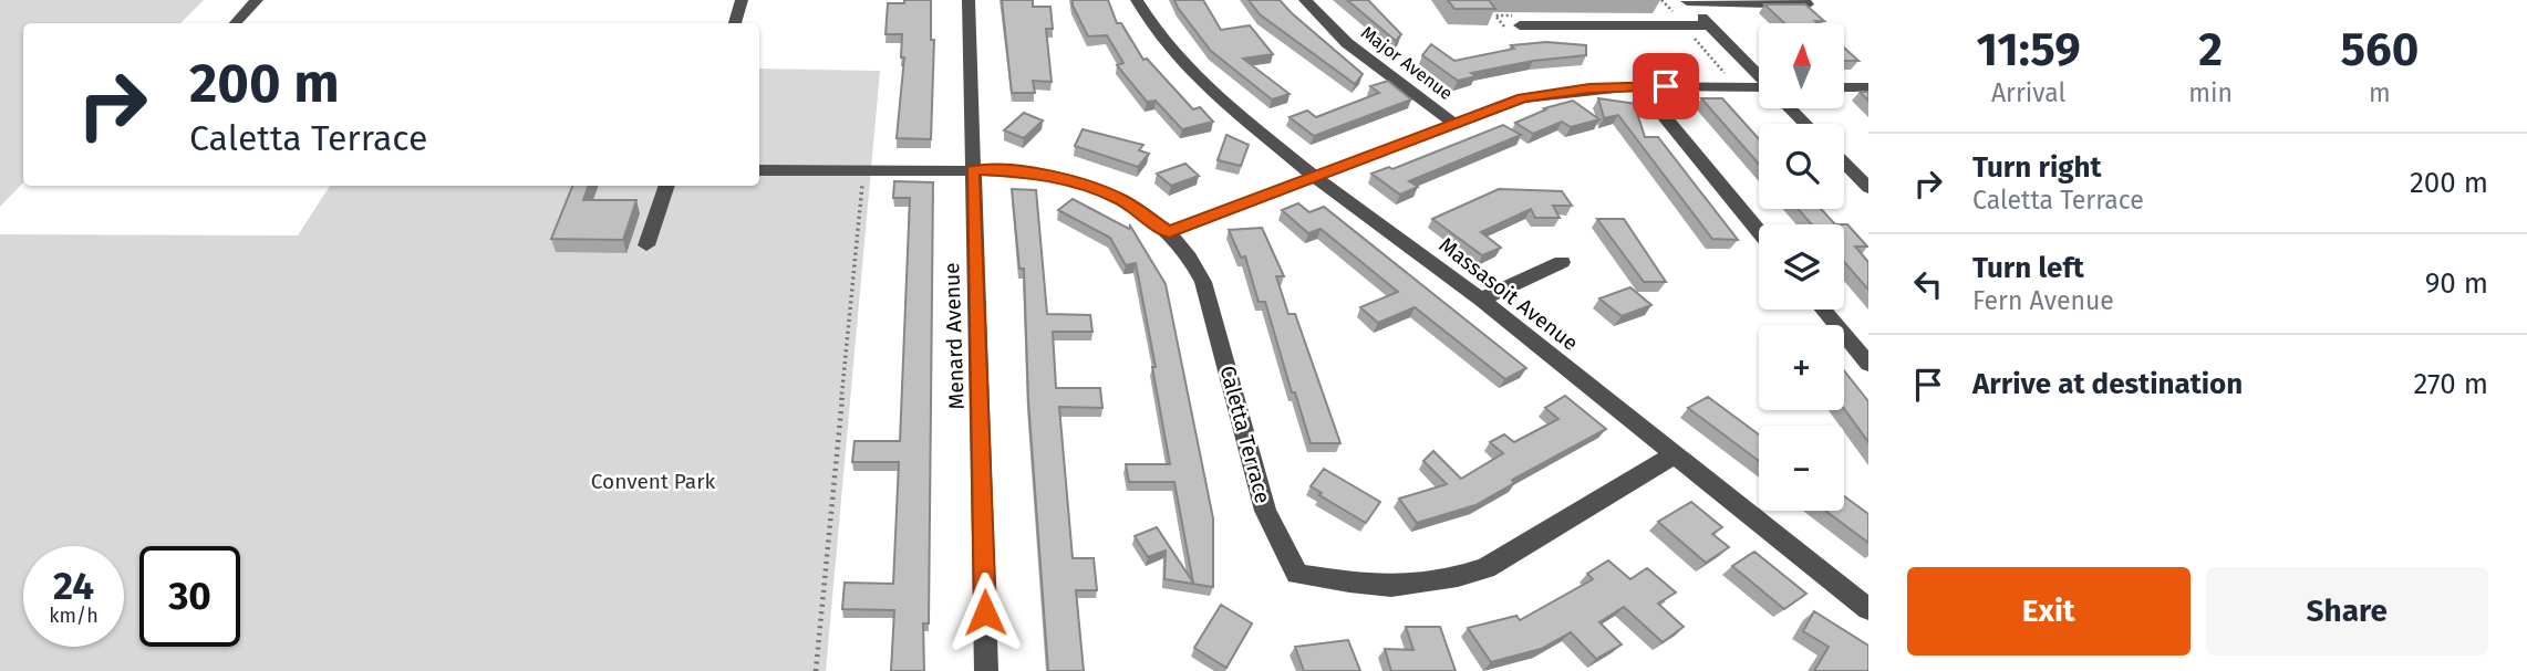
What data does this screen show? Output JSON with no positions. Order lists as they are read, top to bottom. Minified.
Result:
{"streets":{"street":["Major Avenue","Massasoit Avenue","Menard Avenue","Caletta Terrace"]},"crossings":[["Massasoit Avenue","Caletta Terrace"],["Menard Avenue","Caletta Terrace"]],"parks":["Convent Park"],"north":"top","page":{"eta":["11:59","Arrival","2","min","560","m"],"map_buttons":["+","−"],"turn":["200 m","Caletta Terrace"],"list":[{"name":"Turn right","note":"Caletta Terrace","value":"200 m"},{"name":"Turn left","note":"Fern Avenue","value":"90 m"},{"name":"Arrive at destination","value":"270 m"}],"speed":"24 km/h","limit":"30","buttons":["Exit","Share"]}}
